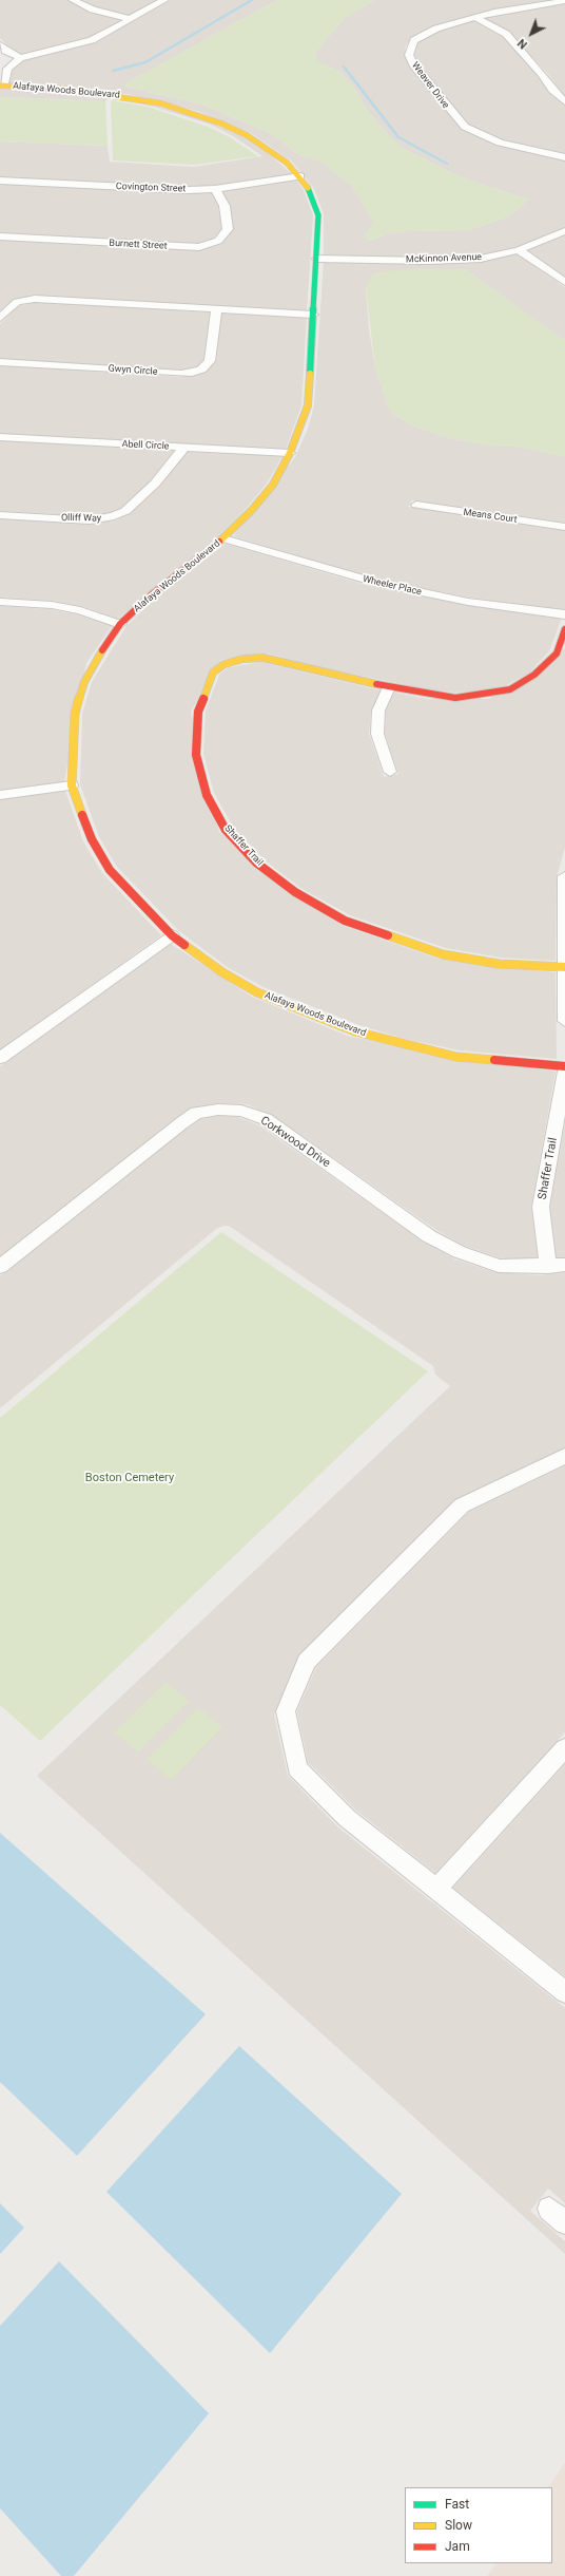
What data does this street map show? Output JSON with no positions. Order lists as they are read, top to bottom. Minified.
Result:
{"streets":{"street":["Weaver Drive","Alafaya Woods Boulevard","Covington Street","Burnett Street","McKinnon Avenue","Gwyn Circle","Abell Circle","Means Court","Olliff Way","Wheeler Place","Shaffer Trail","Corkwood Drive"]},"crossings":[["Alafaya Woods Boulevard","Covington Street"],["Alafaya Woods Boulevard","McKinnon Avenue"],["Alafaya Woods Boulevard","Abell Circle"],["Alafaya Woods Boulevard","Wheeler Place"],["Covington Street","Burnett Street"],["Abell Circle","Olliff Way"],["Shaffer Trail","Corkwood Drive"]],"parks":["Boston Cemetery"],"legend":["Fast","Slow","Jam"],"north":"bottom left"}
